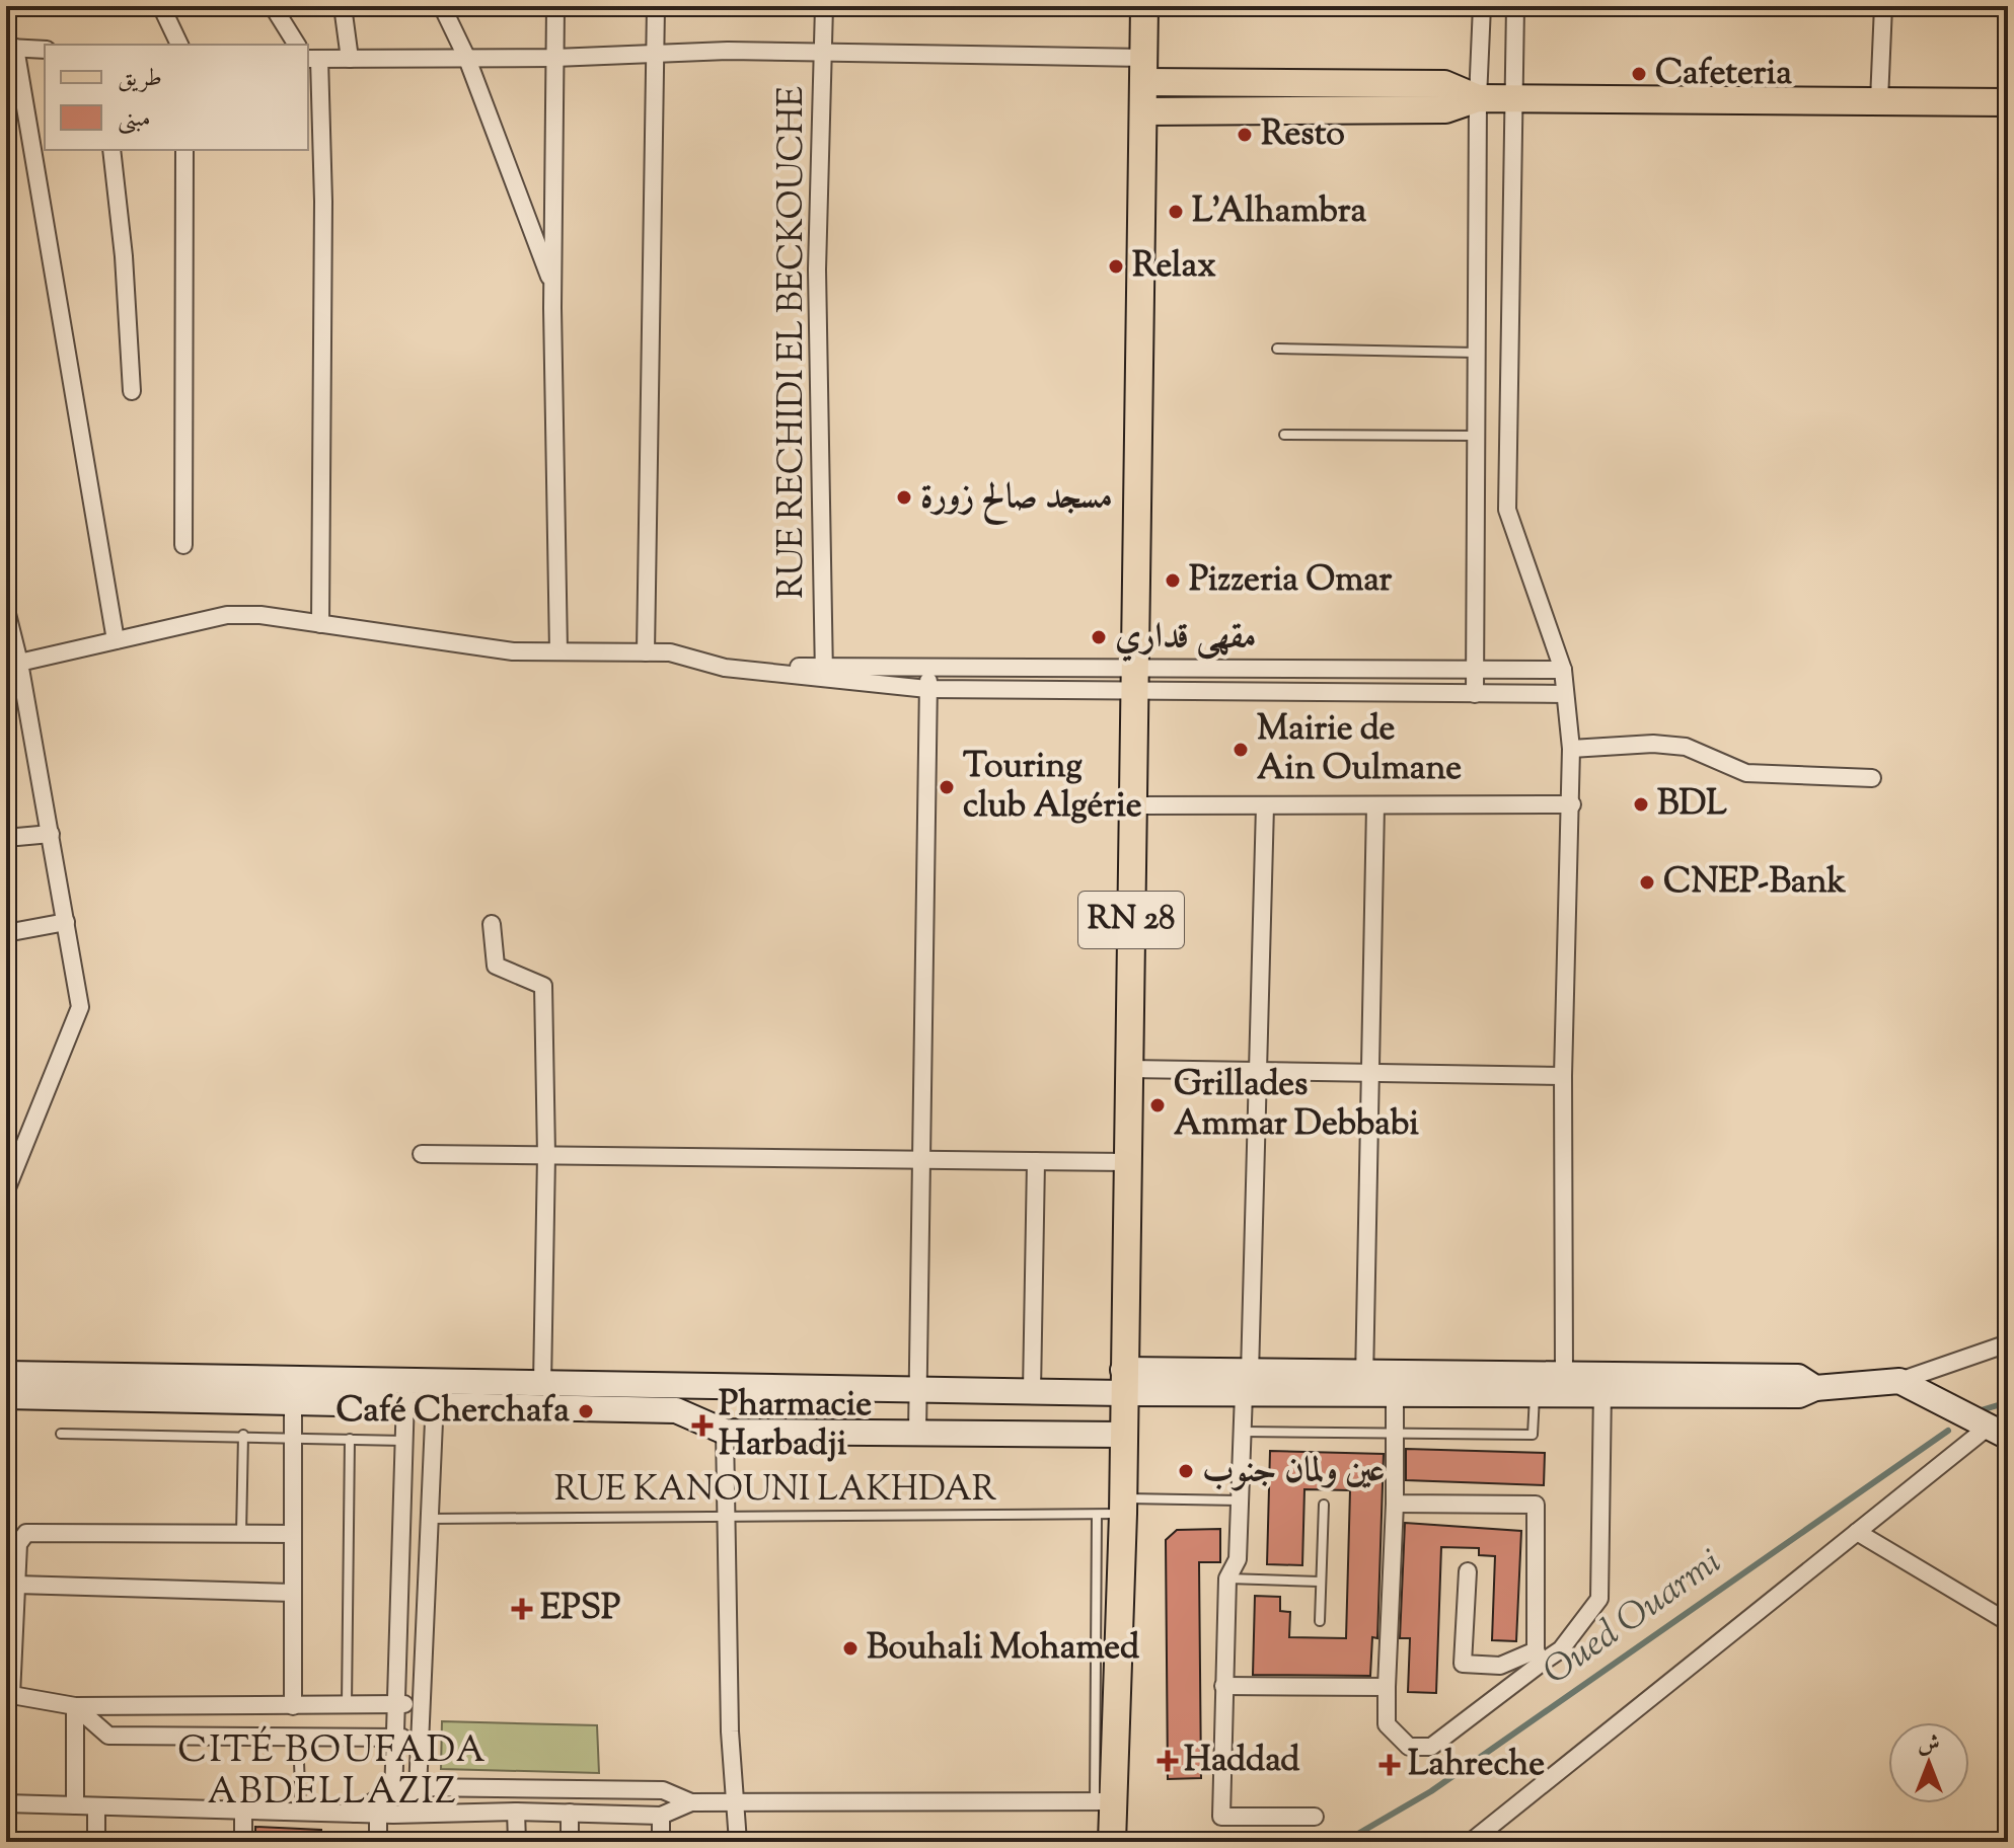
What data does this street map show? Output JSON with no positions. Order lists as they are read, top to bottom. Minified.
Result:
{"streets":{"main road":["RN 28"],"street":["RUE RECHIDI EL BECKOUCHE"],"lane":["RUE KANOUNI LAKHDAR"]},"crossings":[["RN 28","RUE KANOUNI LAKHDAR"]],"districts":["CITÉ BOUFADA ABDELLAZIZ"],"water":["Oued Ouarmi"],"places":{"other":["Cafeteria","Resto","L'Alhambra","Relax","مسجد صالح زورة","Pizzeria Omar","مقهى قداري","Mairie de Ain Oulmane","Touring club Algérie","BDL","CNEP-Bank","Grillades Ammar Debbabi","Café Cherchafa","عين ولمان جنوب","Bouhali Mohamed"],"health":["Pharmacie Harbadji","EPSP","Haddad","Lahreche"]},"legend":["طريق","مبنى"],"north":"top"}
